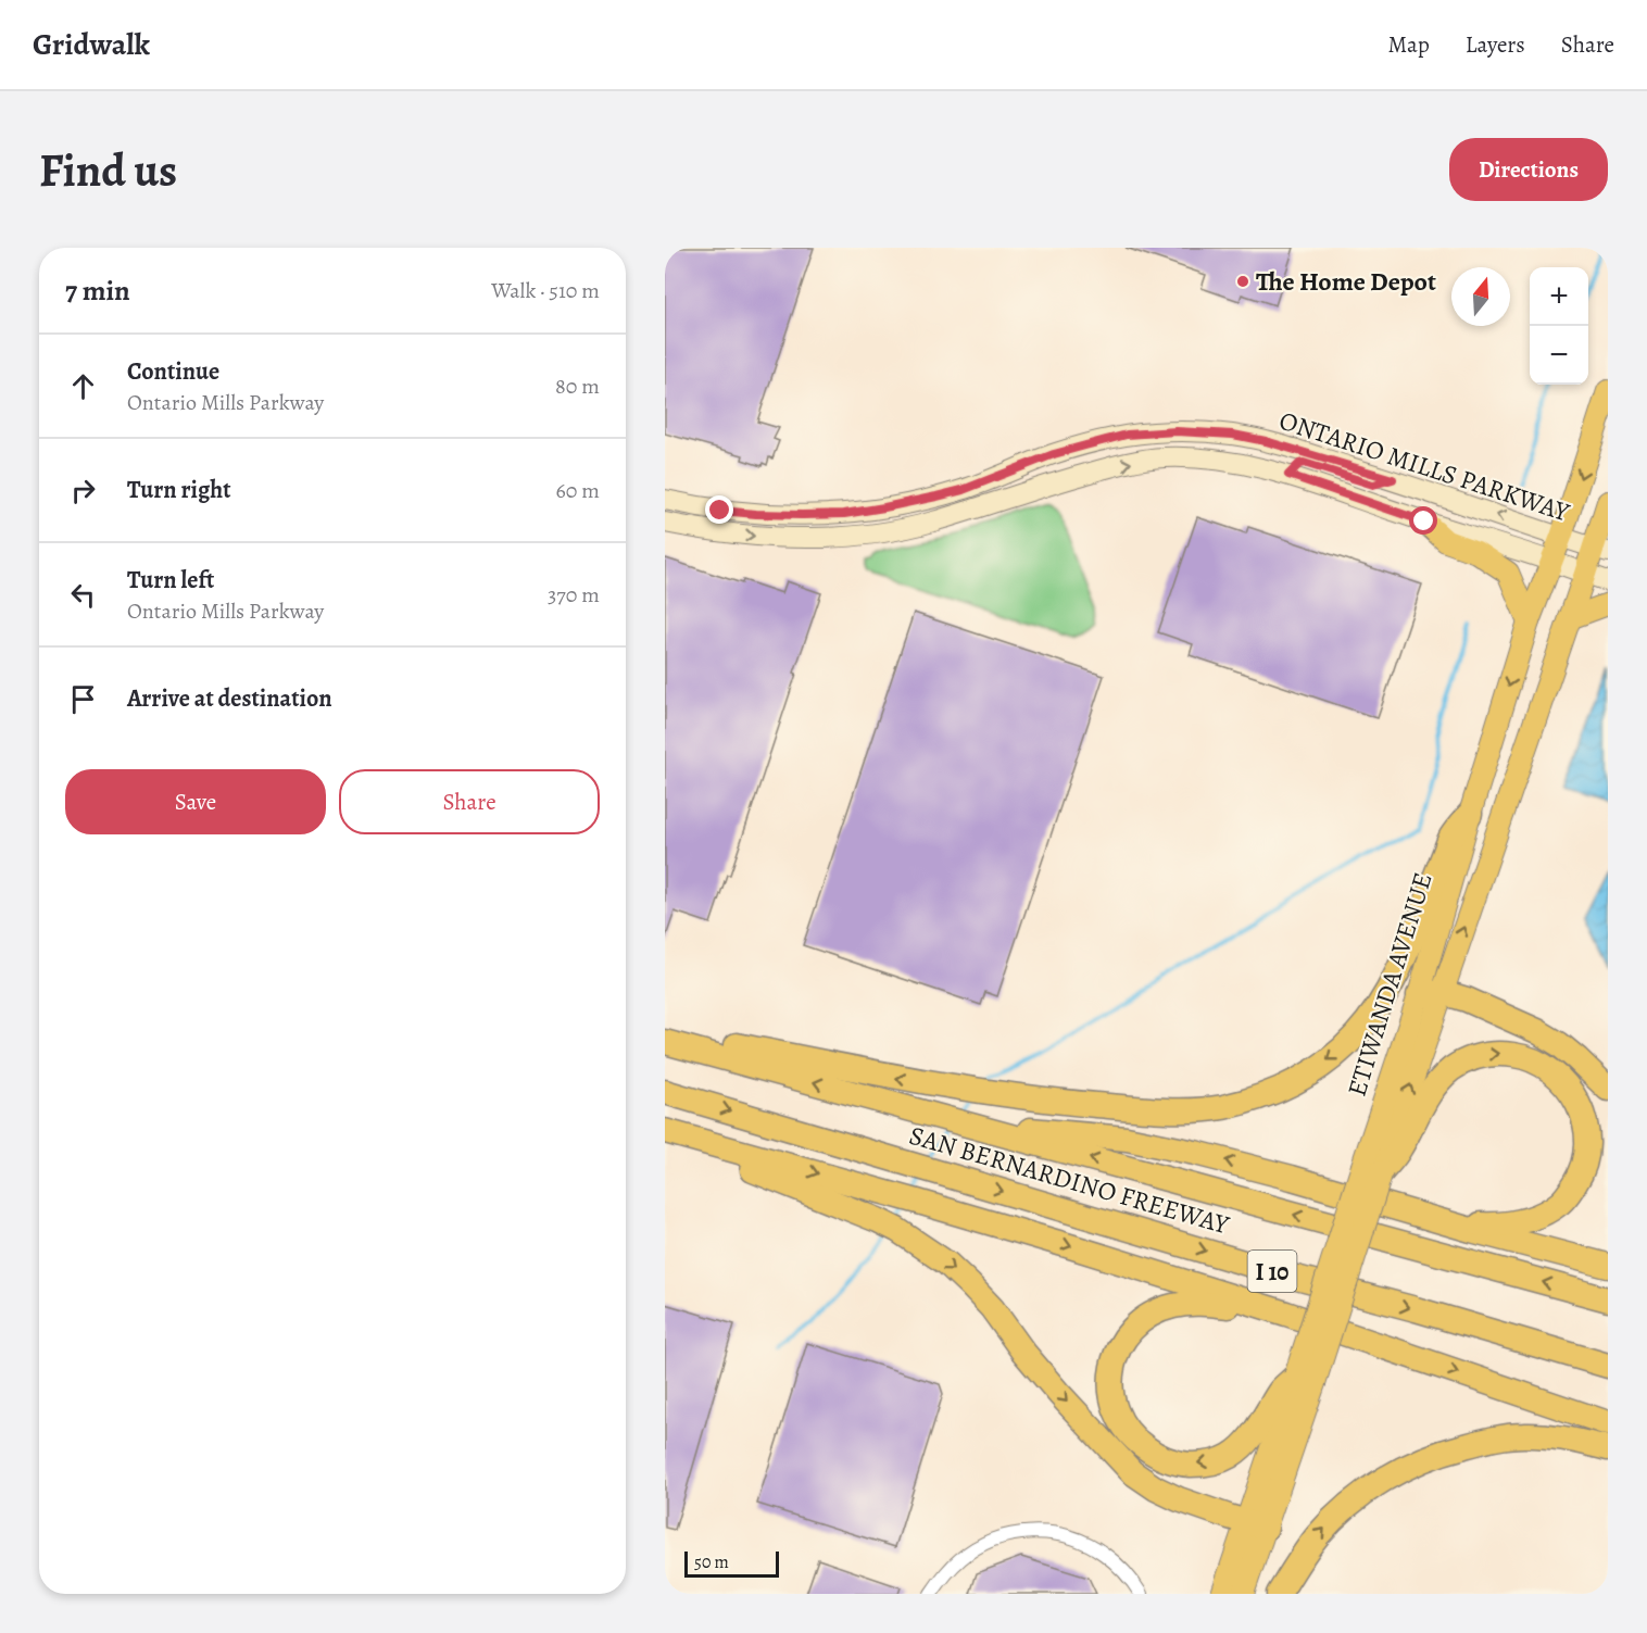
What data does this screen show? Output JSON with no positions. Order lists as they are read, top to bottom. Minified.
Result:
{"streets":{"highway":["SAN BERNARDINO FREEWAY","I 10"],"main road":["ONTARIO MILLS PARKWAY","ETIWANDA AVENUE"]},"crossings":[["ONTARIO MILLS PARKWAY","ETIWANDA AVENUE"]],"places":["The Home Depot"],"scale_bar":"50 m","north":"top","page":{"header":"Gridwalk","nav":["Map","Layers","Share"],"buttons":["Directions",["Save","Share"]],"title":"Find us","heading":["7 min","Walk · 510 m"],"map_buttons":["+","−"],"list":[["Continue","Ontario Mills Parkway","80 m"],["Turn right","60 m"],["Turn left","Ontario Mills Parkway","370 m"],"Arrive at destination"],"scale":"50 m"}}
